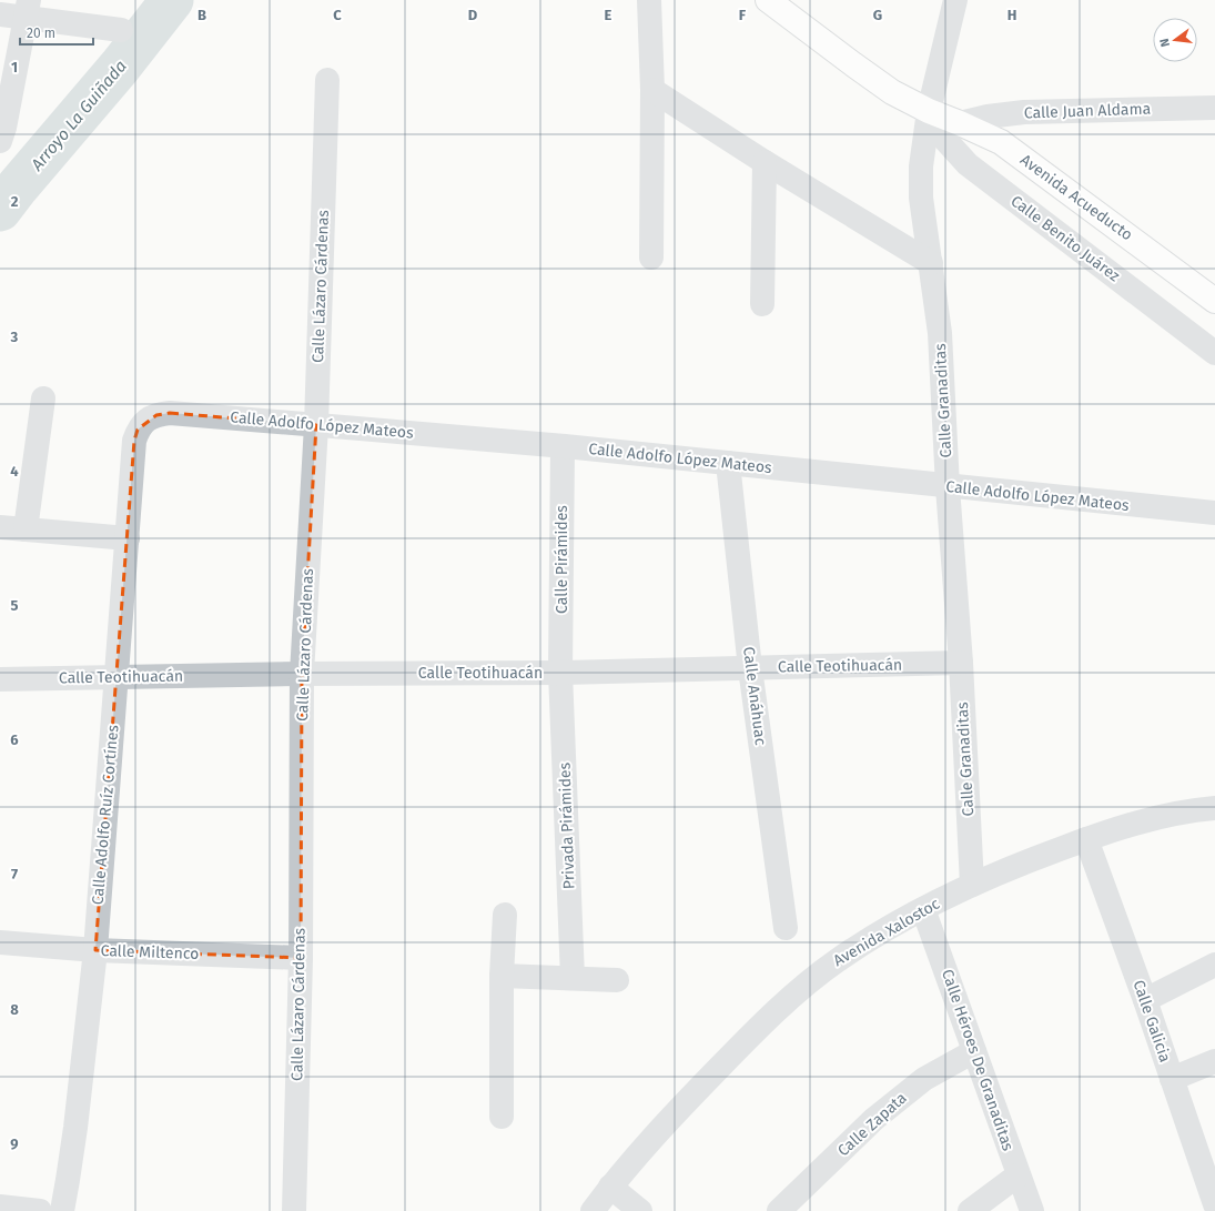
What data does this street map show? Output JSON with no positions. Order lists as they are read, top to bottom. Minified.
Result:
{"streets":{"main road":["Avenida Acueducto"],"street":["Calle Juan Aldama","Calle Benito Juárez","Calle Lázaro Cárdenas","Calle Granaditas","Calle Adolfo López Mateos","Calle Pirámides","Calle Teotihuacán","Calle Anáhuac","Calle Adolfo Ruíz Cortínes","Privada Pirámides","Avenida Xalostoc","Calle Miltenco","Calle Galicia","Calle Héroes De Granaditas","Calle Zapata"]},"crossings":[["Calle Juan Aldama","Avenida Acueducto"],["Avenida Acueducto","Calle Benito Juárez"],["Avenida Acueducto","Calle Granaditas"],["Calle Benito Juárez","Calle Granaditas"],["Calle Lázaro Cárdenas","Calle Adolfo López Mateos"],["Calle Lázaro Cárdenas","Calle Teotihuacán"],["Calle Lázaro Cárdenas","Calle Miltenco"],["Calle Granaditas","Calle Adolfo López Mateos"],["Calle Granaditas","Calle Teotihuacán"],["Calle Granaditas","Avenida Xalostoc"],["Calle Adolfo López Mateos","Calle Pirámides"],["Calle Adolfo López Mateos","Calle Anáhuac"],["Calle Adolfo López Mateos","Calle Adolfo Ruíz Cortínes"],["Calle Pirámides","Calle Teotihuacán"],["Calle Pirámides","Privada Pirámides"],["Calle Teotihuacán","Calle Anáhuac"],["Calle Teotihuacán","Calle Adolfo Ruíz Cortínes"],["Calle Teotihuacán","Privada Pirámides"],["Calle Adolfo Ruíz Cortínes","Calle Miltenco"],["Avenida Xalostoc","Calle Galicia"],["Avenida Xalostoc","Calle Héroes De Granaditas"],["Calle Héroes De Granaditas","Calle Zapata"]],"water":["Arroyo La Guiñada"],"scale_bar":"20 m","north":"left","grid":{"columns":["B","C","D","E","F","G","H"],"rows":["1","2","3","4","5","6","7","8","9"]}}
